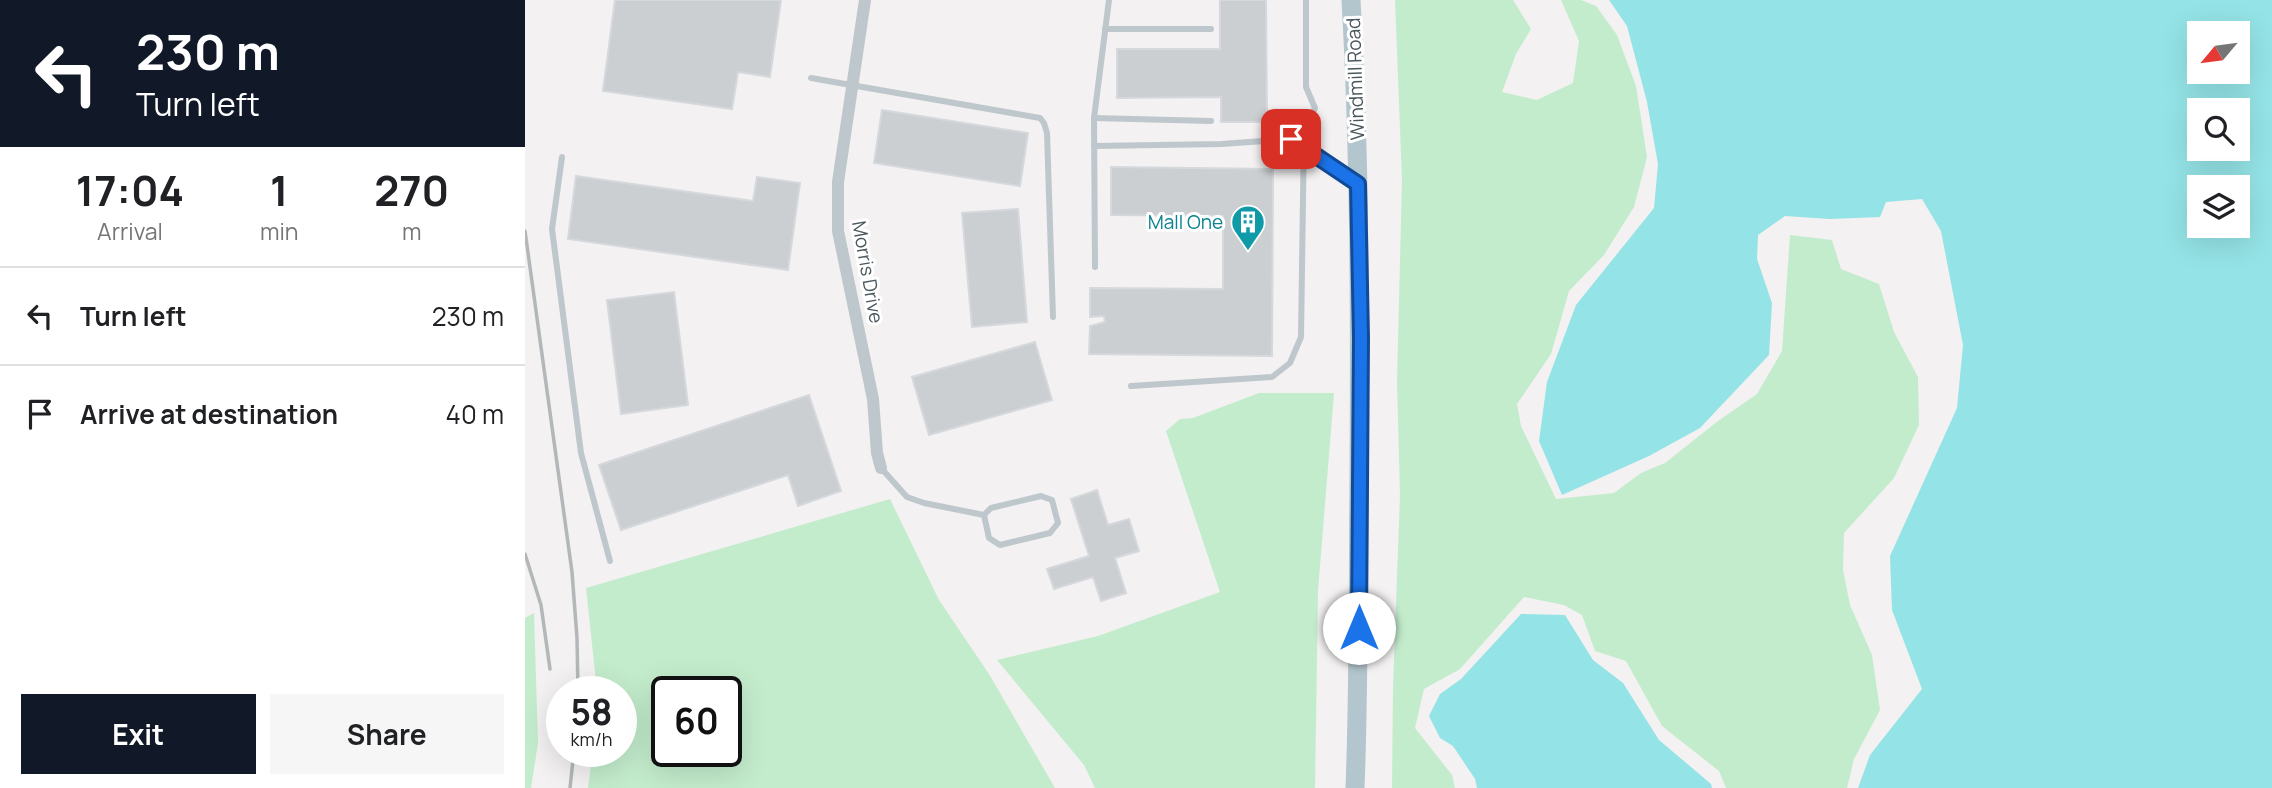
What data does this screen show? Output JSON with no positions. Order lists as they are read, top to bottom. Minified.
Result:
{"streets":{"main road":["Windmill Road"],"street":["Morris Drive"]},"places":{"building":["Mall One"]},"north":"bottom left","page":{"turn":["230 m","Turn left"],"eta":["17:04","Arrival","1","min","270","m"],"list":[{"name":"Turn left","value":"230 m"},{"name":"Arrive at destination","value":"40 m"}],"speed":"58 km/h","limit":"60","buttons":["Exit","Share"]}}
